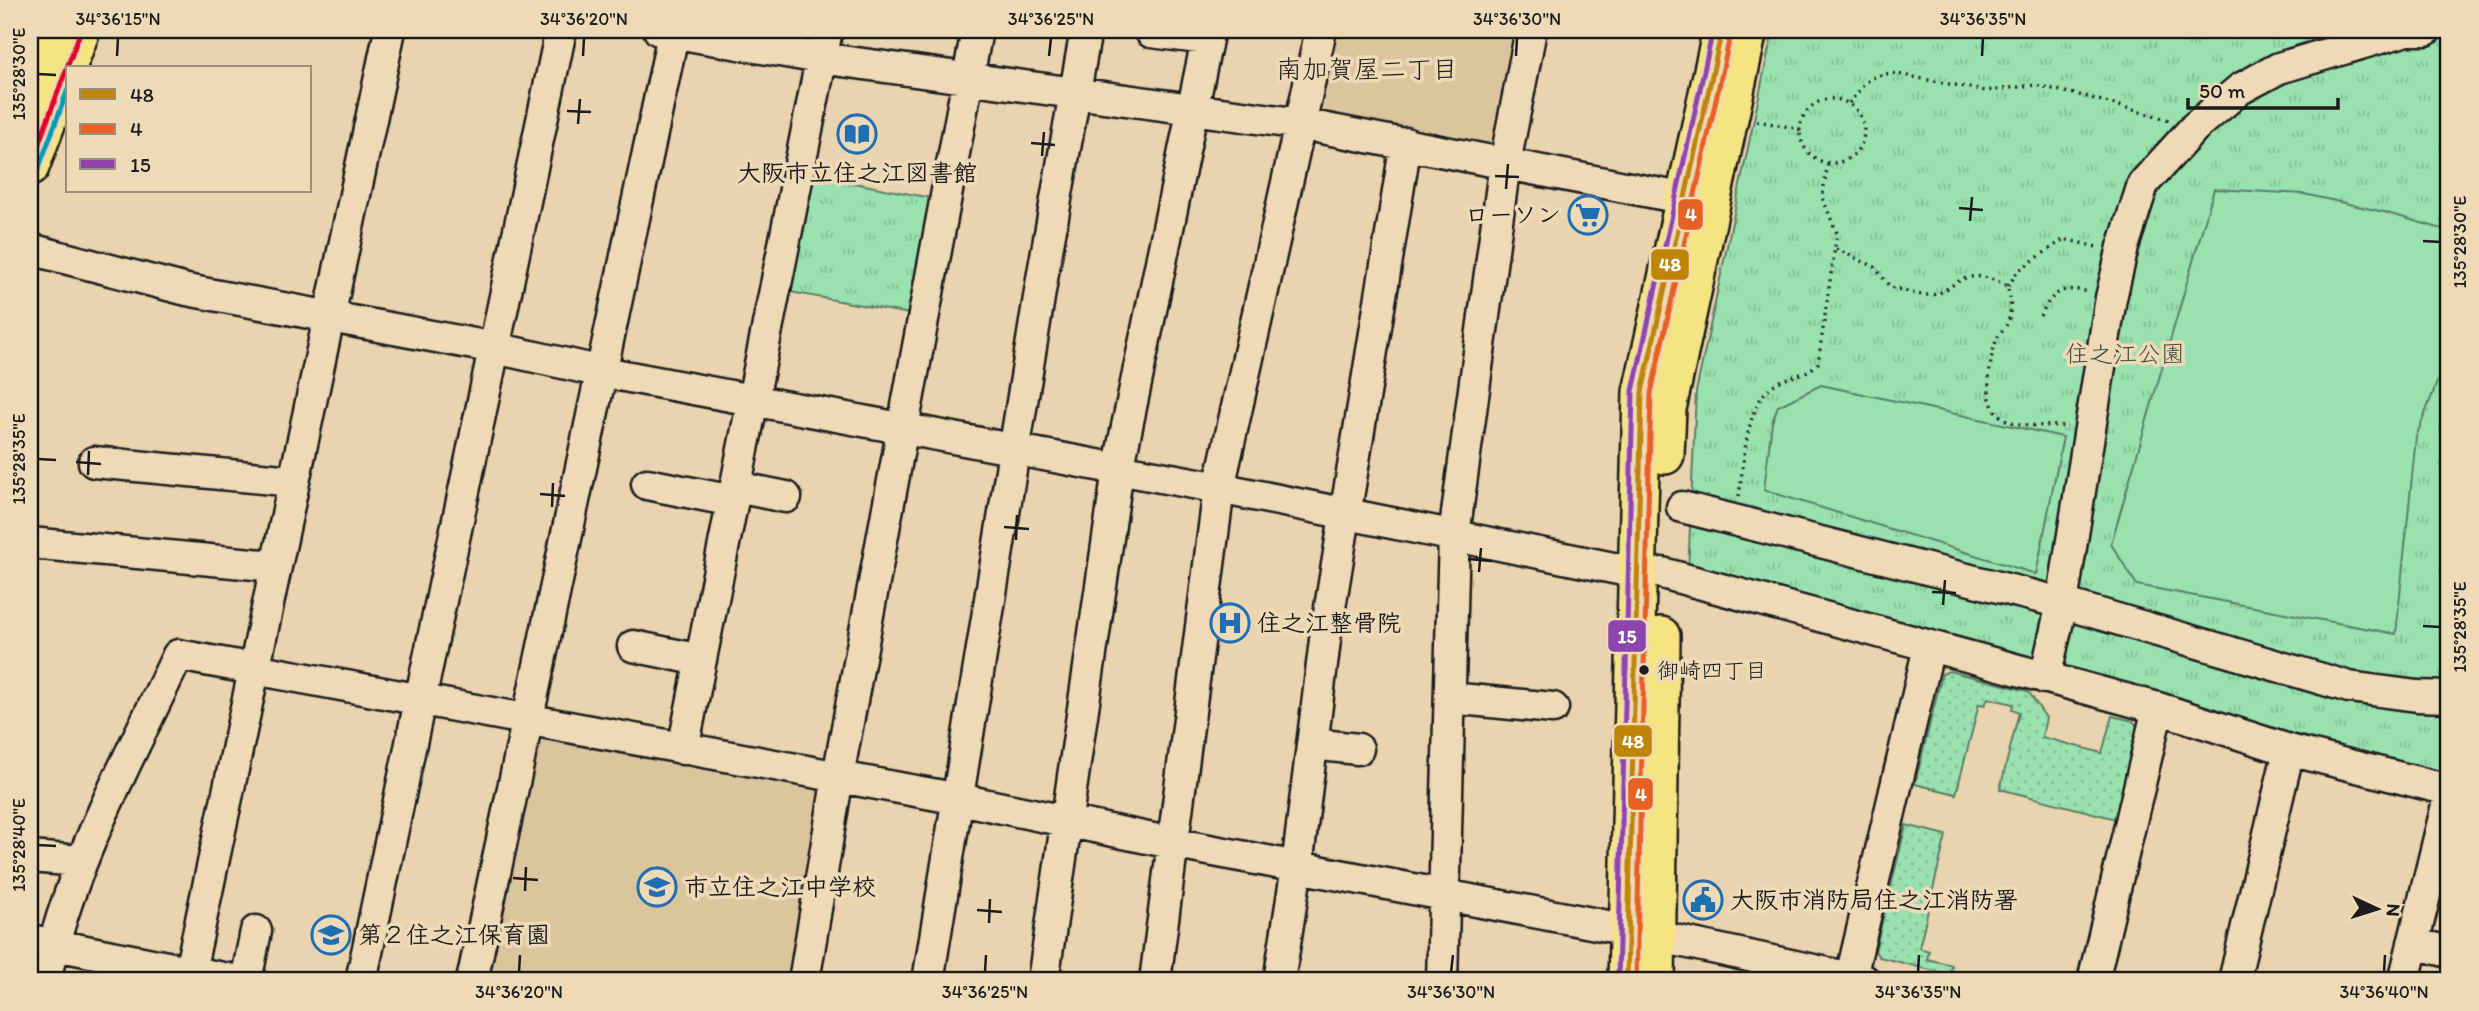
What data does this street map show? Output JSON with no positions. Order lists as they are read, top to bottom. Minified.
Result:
{"districts":["南加賀屋二丁目"],"parks":["住之江公園"],"places":{"library":["大阪市立住之江図書館"],"supermarket":["ローソン"],"hospital":["住之江整骨院"],"other":["御崎四丁目"],"school or university":["市立住之江中学校","第２住之江保育園"],"public building":["大阪市消防局住之江消防署"]},"lines":["transit line 48","transit line 15","transit line 4"],"legend":["48","4","15"],"scale_bar":"50 m","north":"right","coordinates":["34°36'15\"N","34°36'20\"N","34°36'25\"N","34°36'30\"N","34°36'35\"N","135°28'30\"E","135°28'35\"E","135°28'40\"E","34°36'40\"N"]}
